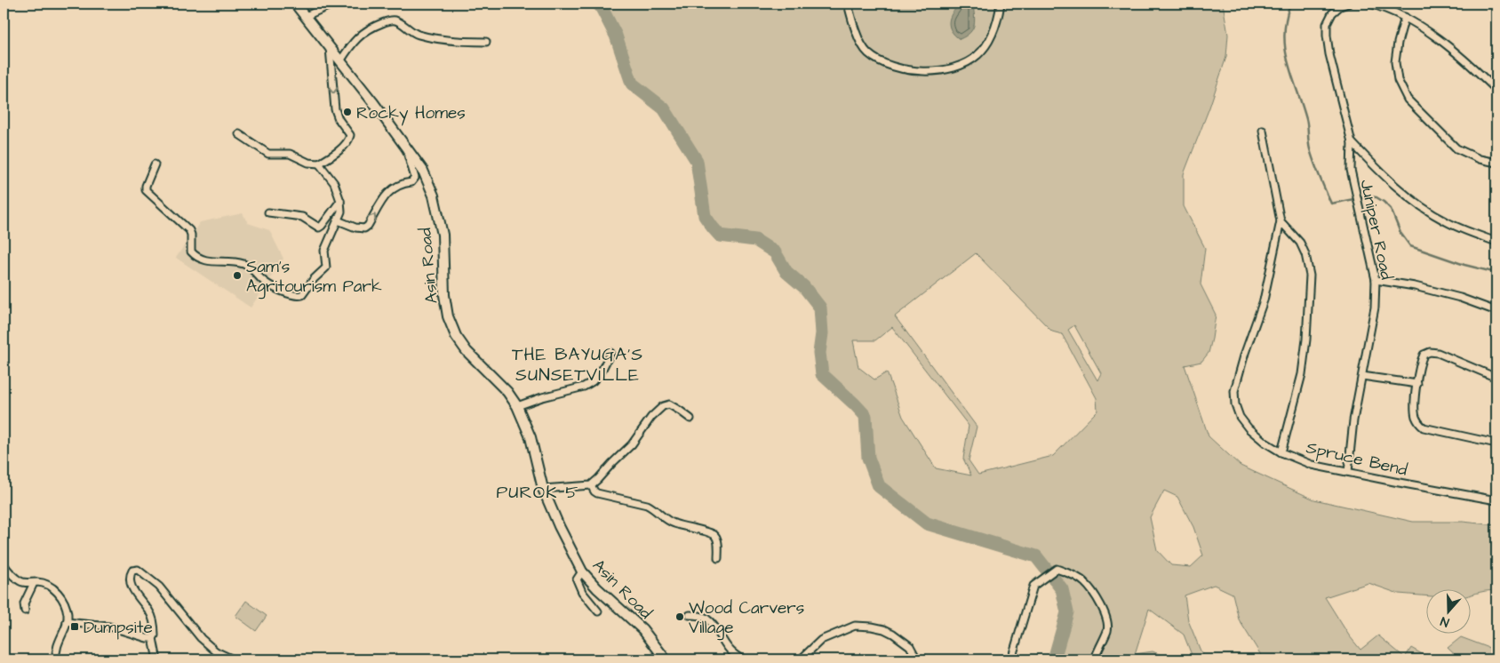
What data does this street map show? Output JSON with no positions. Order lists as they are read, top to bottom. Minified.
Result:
{"streets":{"main road":["Asin Road"],"street":["Juniper Road","Spruce Bend"]},"crossings":[["Juniper Road","Spruce Bend"]],"districts":["THE BAYUGA'S SUNSETVILLE","PUROK 5"],"places":{"other":["Rocky Homes","Sam's Agritourism Park","Wood Carvers Village"],"transit":["Dumpsite"]},"north":"bottom"}
